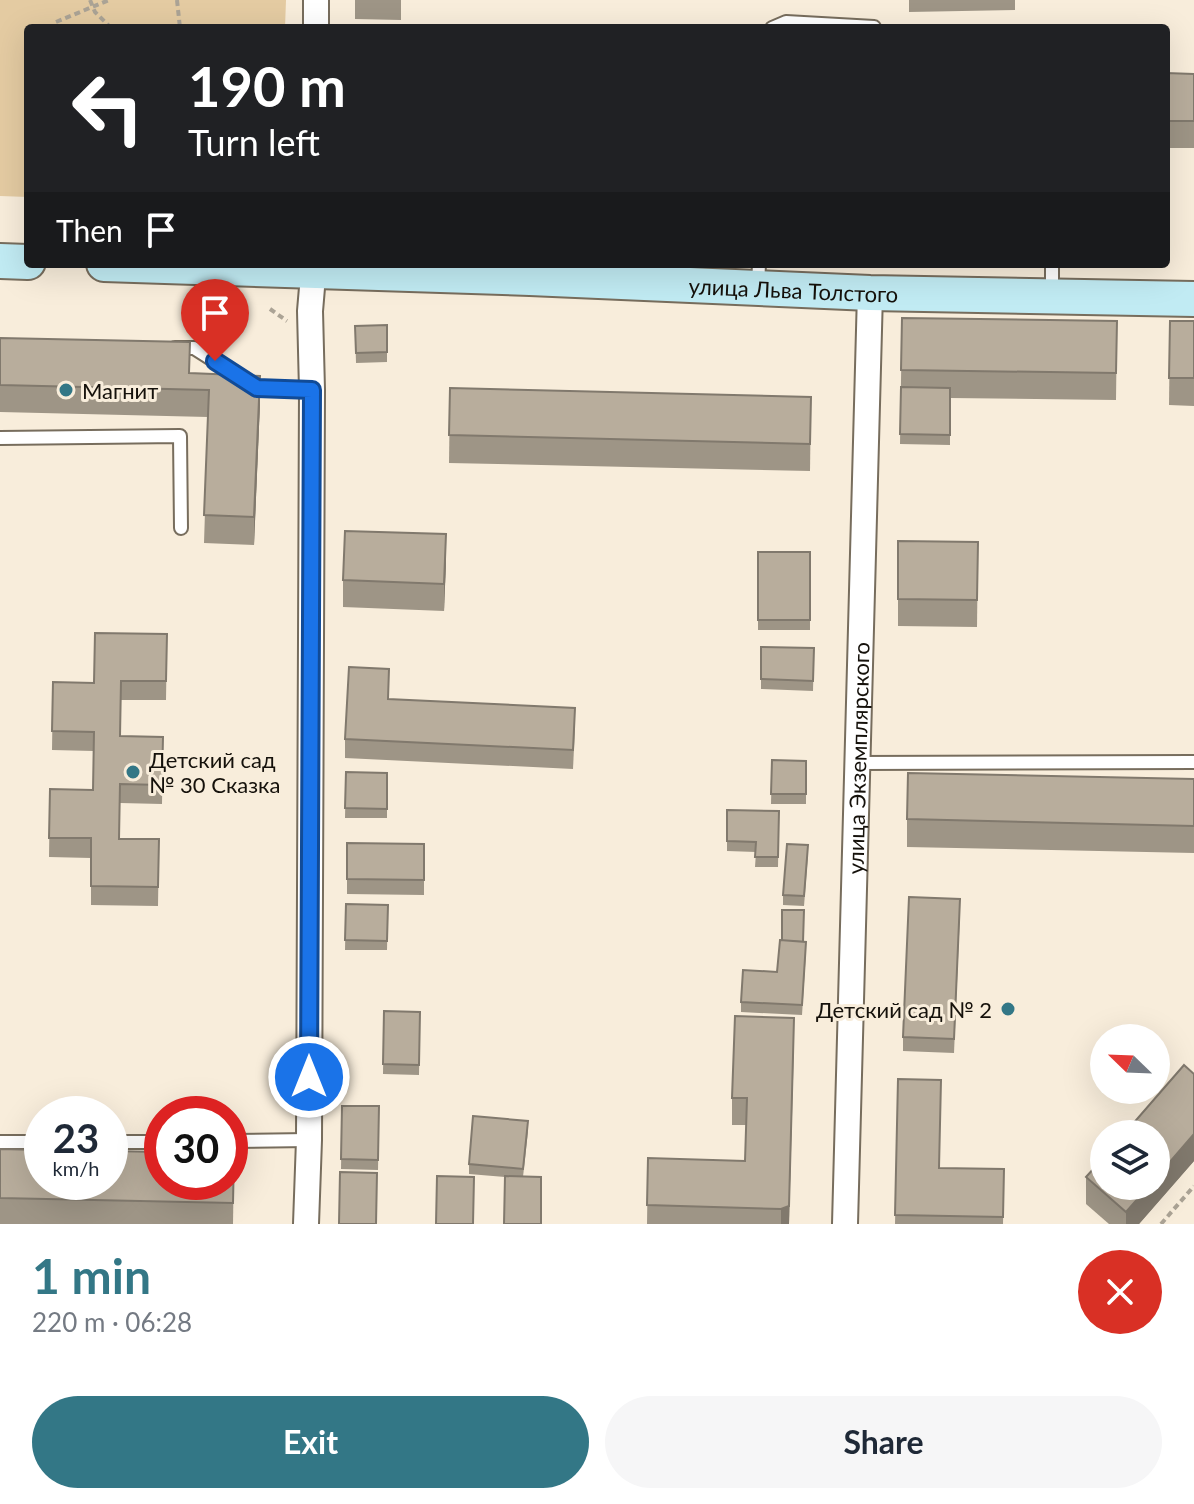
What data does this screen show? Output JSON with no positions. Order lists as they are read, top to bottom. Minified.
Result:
{"streets":{"street":["улица Льва Толстого","улица Экземплярского"]},"crossings":[["улица Льва Толстого","улица Экземплярского"]],"places":["Магнит","Детский сад № 30 Сказка","Детский сад № 2"],"north":"top left","page":{"turn":["190 m","Turn left"],"then":"Then","speed":"23 km/h","limit":"30","heading":["1 min","220 m · 06:28"],"buttons":["Exit","Share"]}}
